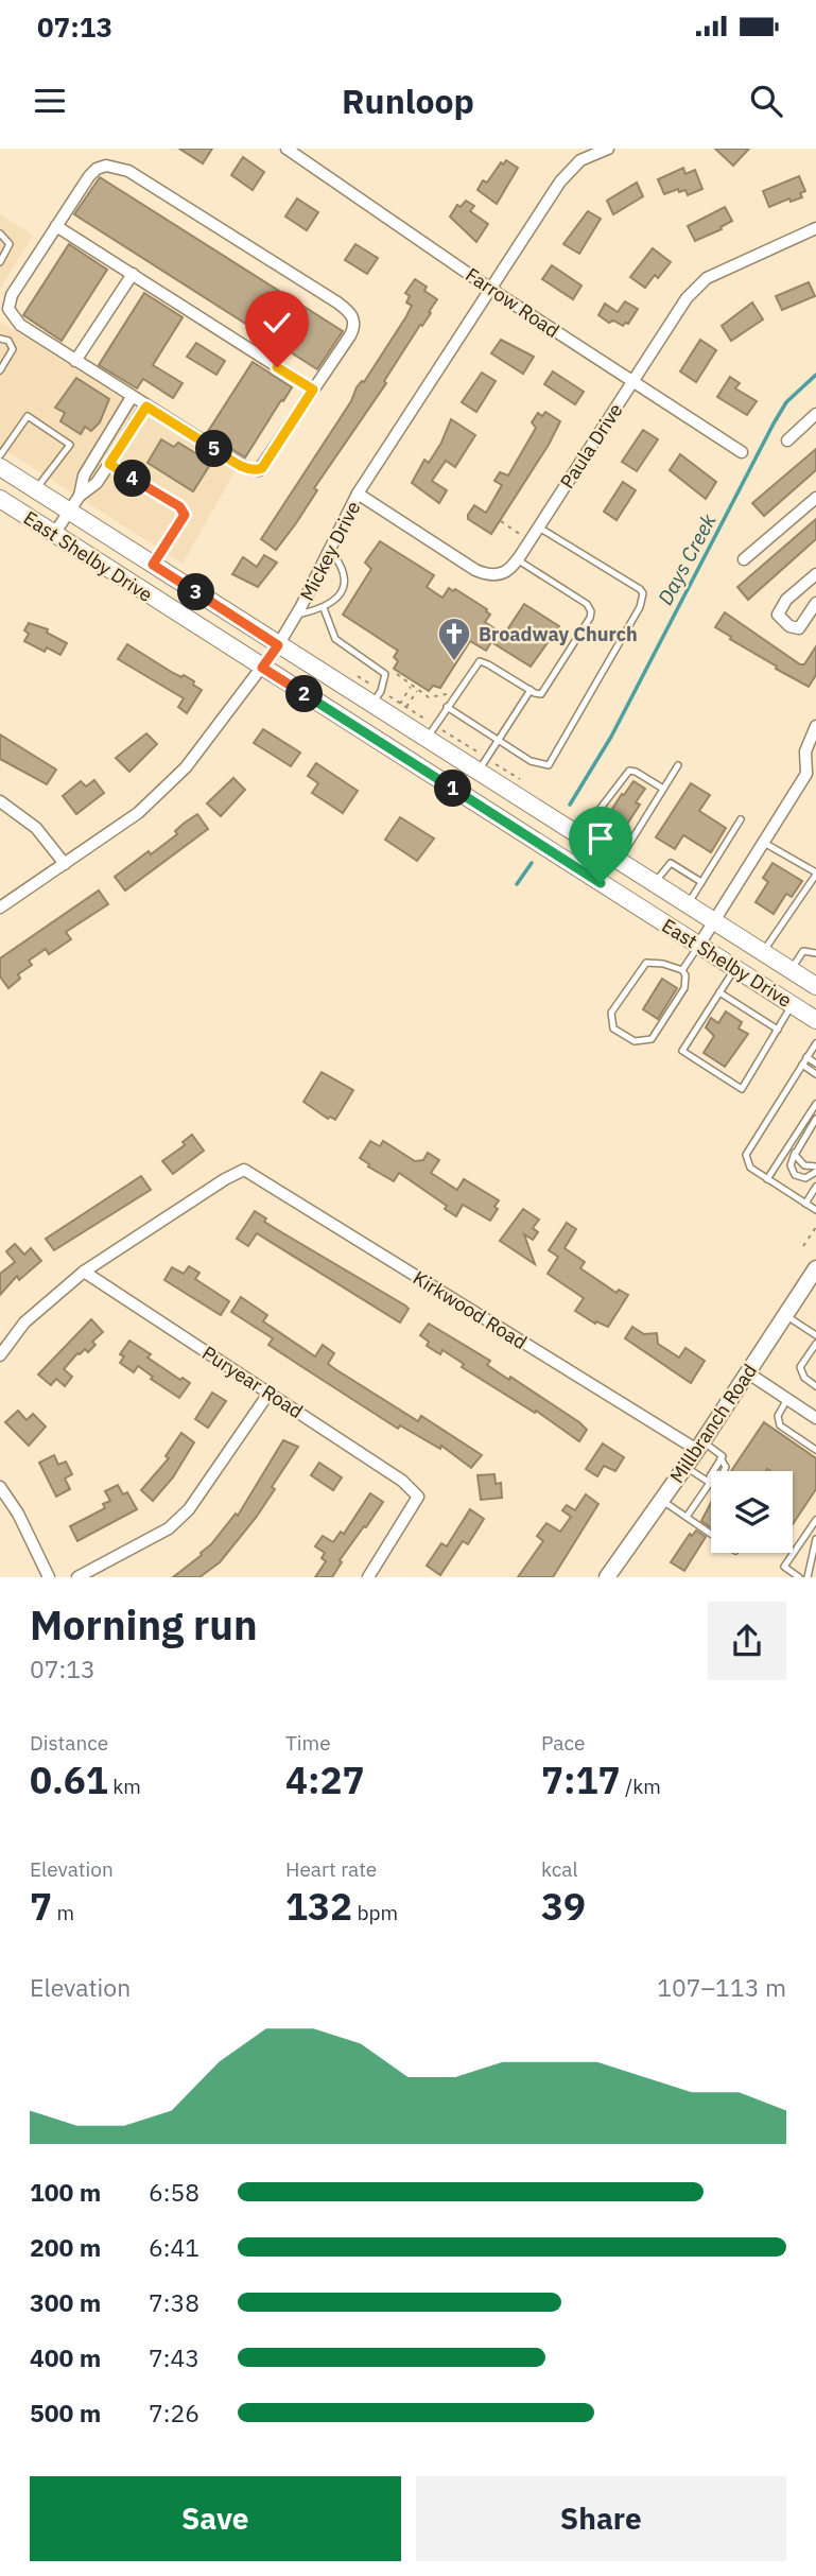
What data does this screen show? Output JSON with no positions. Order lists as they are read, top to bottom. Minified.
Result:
{"streets":{"main road":["East Shelby Drive","Millbranch Road"],"street":["Farrow Road","Paula Drive","Mickey Drive","Kirkwood Road","Puryear Road"]},"crossings":[["Farrow Road","Paula Drive"],["Farrow Road","Mickey Drive"],["Paula Drive","Mickey Drive"],["Mickey Drive","East Shelby Drive"],["Kirkwood Road","Puryear Road"],["Kirkwood Road","Millbranch Road"]],"water":["Days Creek"],"places":{"church":["Broadway Church"]},"page":{"status":"07:13","header":"Runloop","pins":["5","4","3","2","1"],"heading":["Morning run","07:13"],"stats":[["Distance","0.61 km"],["Time","4:27"],["Pace","7:17 /km"],["Elevation","7 m"],["Heart rate","132 bpm"],["kcal","39"]],"chart":["Elevation","107–113 m"],"list":[{"name":"100 m","note":"6:58"},{"name":"200 m","note":"6:41"},{"name":"300 m","note":"7:38"},{"name":"400 m","note":"7:43"},{"name":"500 m","note":"7:26"}],"buttons":["Save","Share"]}}
